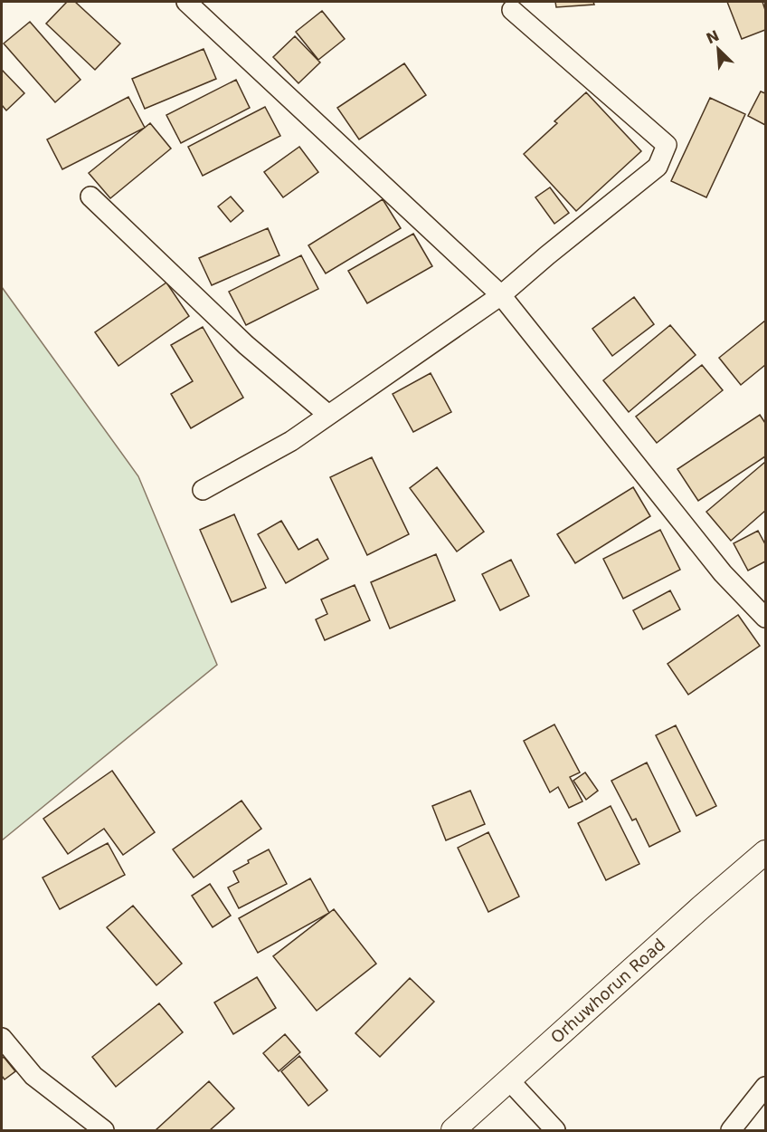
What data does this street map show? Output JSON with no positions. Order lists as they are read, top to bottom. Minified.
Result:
{"streets":{"street":["Orhuwhorun Road"]},"north":"top left"}
